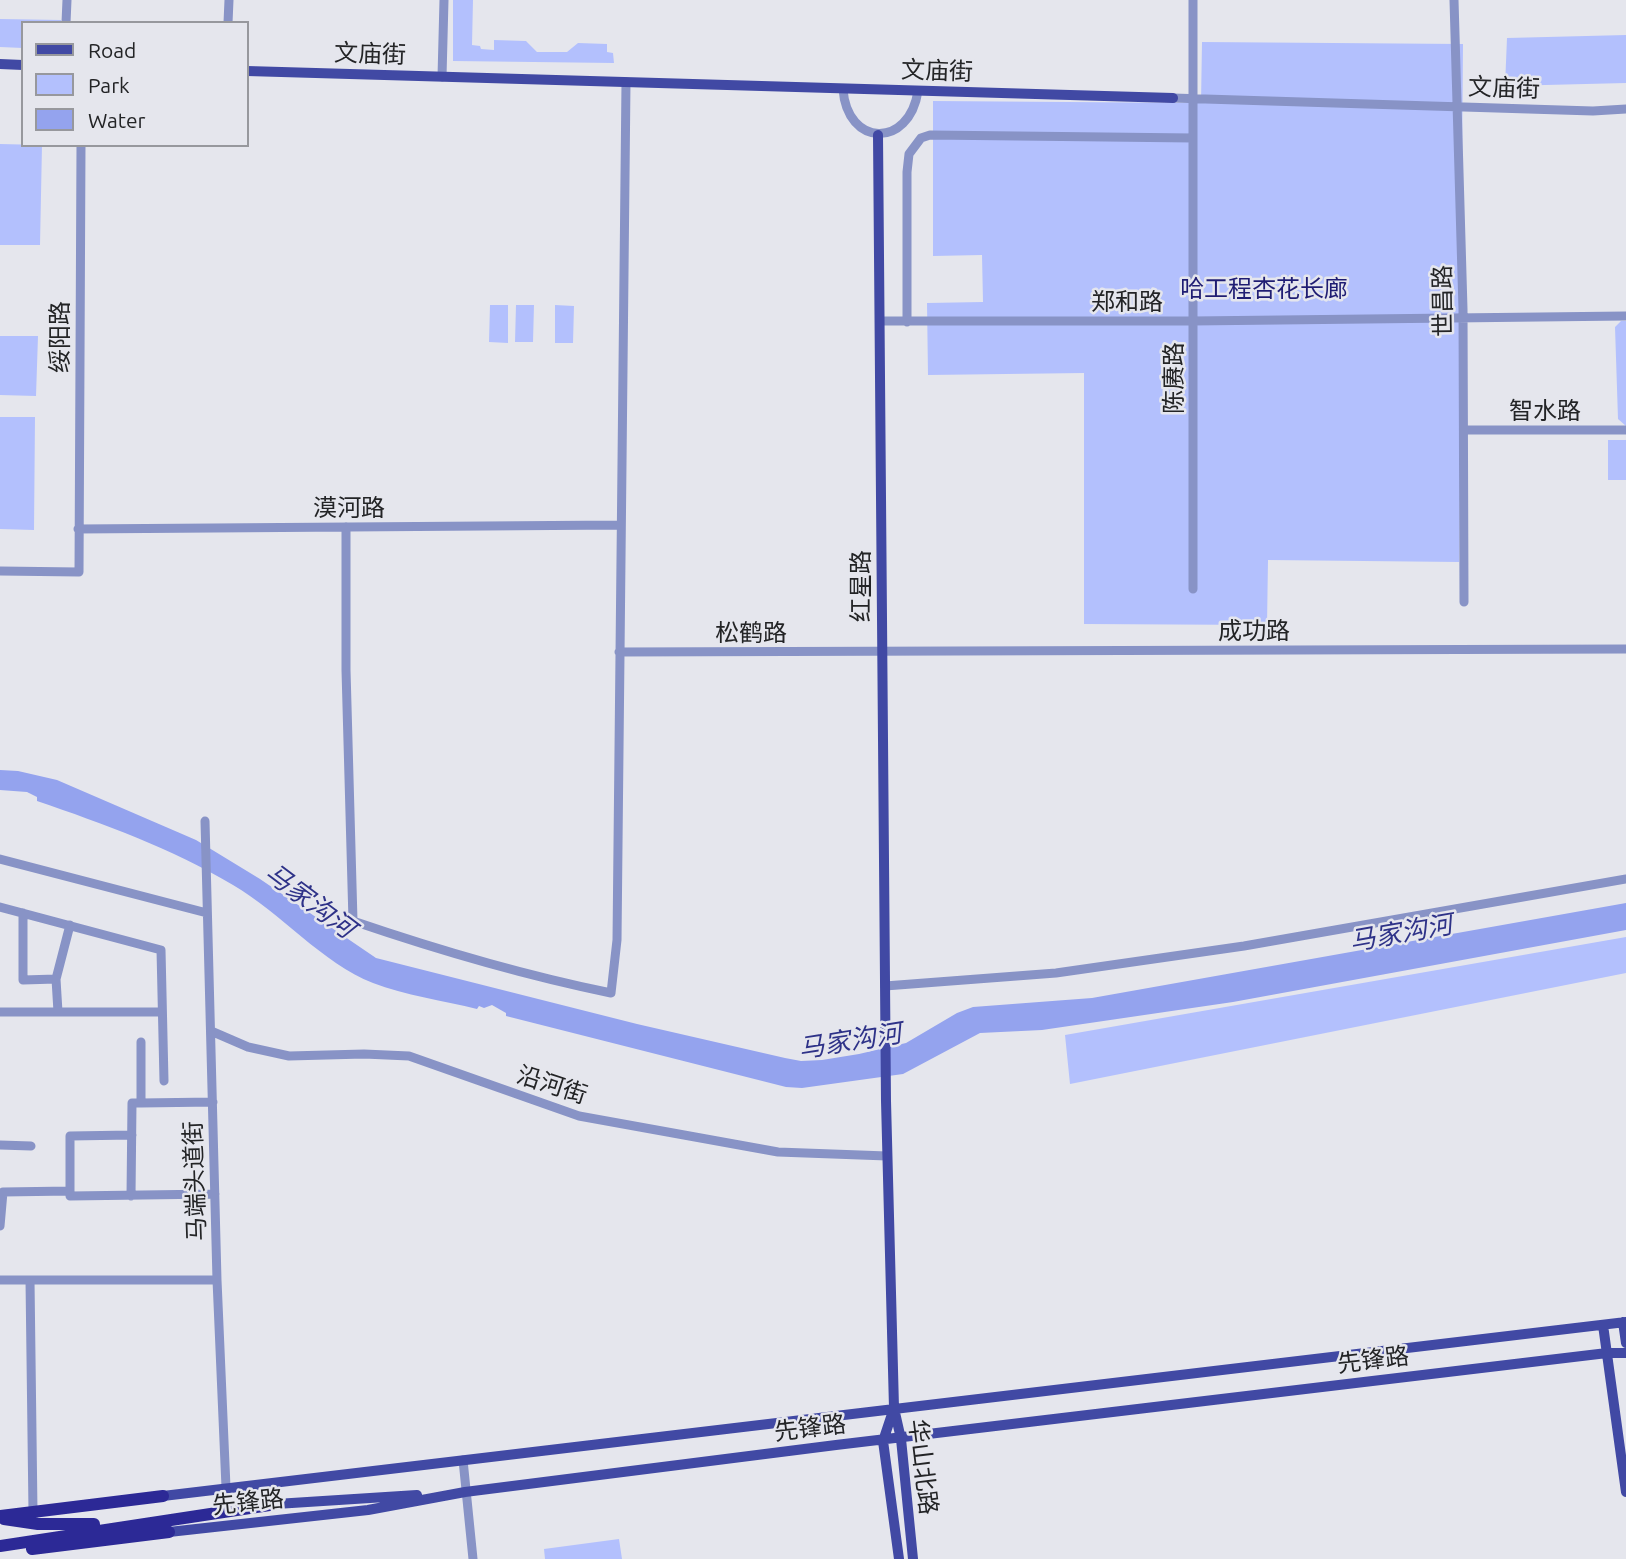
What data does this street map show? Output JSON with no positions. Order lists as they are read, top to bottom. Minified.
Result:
{"streets":{"highway":["先锋路"],"main road":["文庙街","红星路","华山北路"],"street":["世昌路","郑和路","绥阳路","陈赓路","智水路","漠河路","成功路","松鹤路","沿河街","马端头道街"]},"crossings":[["文庙街","世昌路"],["文庙街","陈赓路"],["世昌路","郑和路"],["世昌路","智水路"],["郑和路","陈赓路"],["郑和路","红星路"],["绥阳路","漠河路"],["红星路","成功路"],["红星路","松鹤路"],["红星路","沿河街"],["红星路","先锋路"],["红星路","华山北路"],["成功路","松鹤路"],["沿河街","马端头道街"],["马端头道街","先锋路"],["先锋路","华山北路"]],"water":["马家沟河"],"parks":["哈工程杏花长廊"],"legend":["Road","Park","Water"]}
